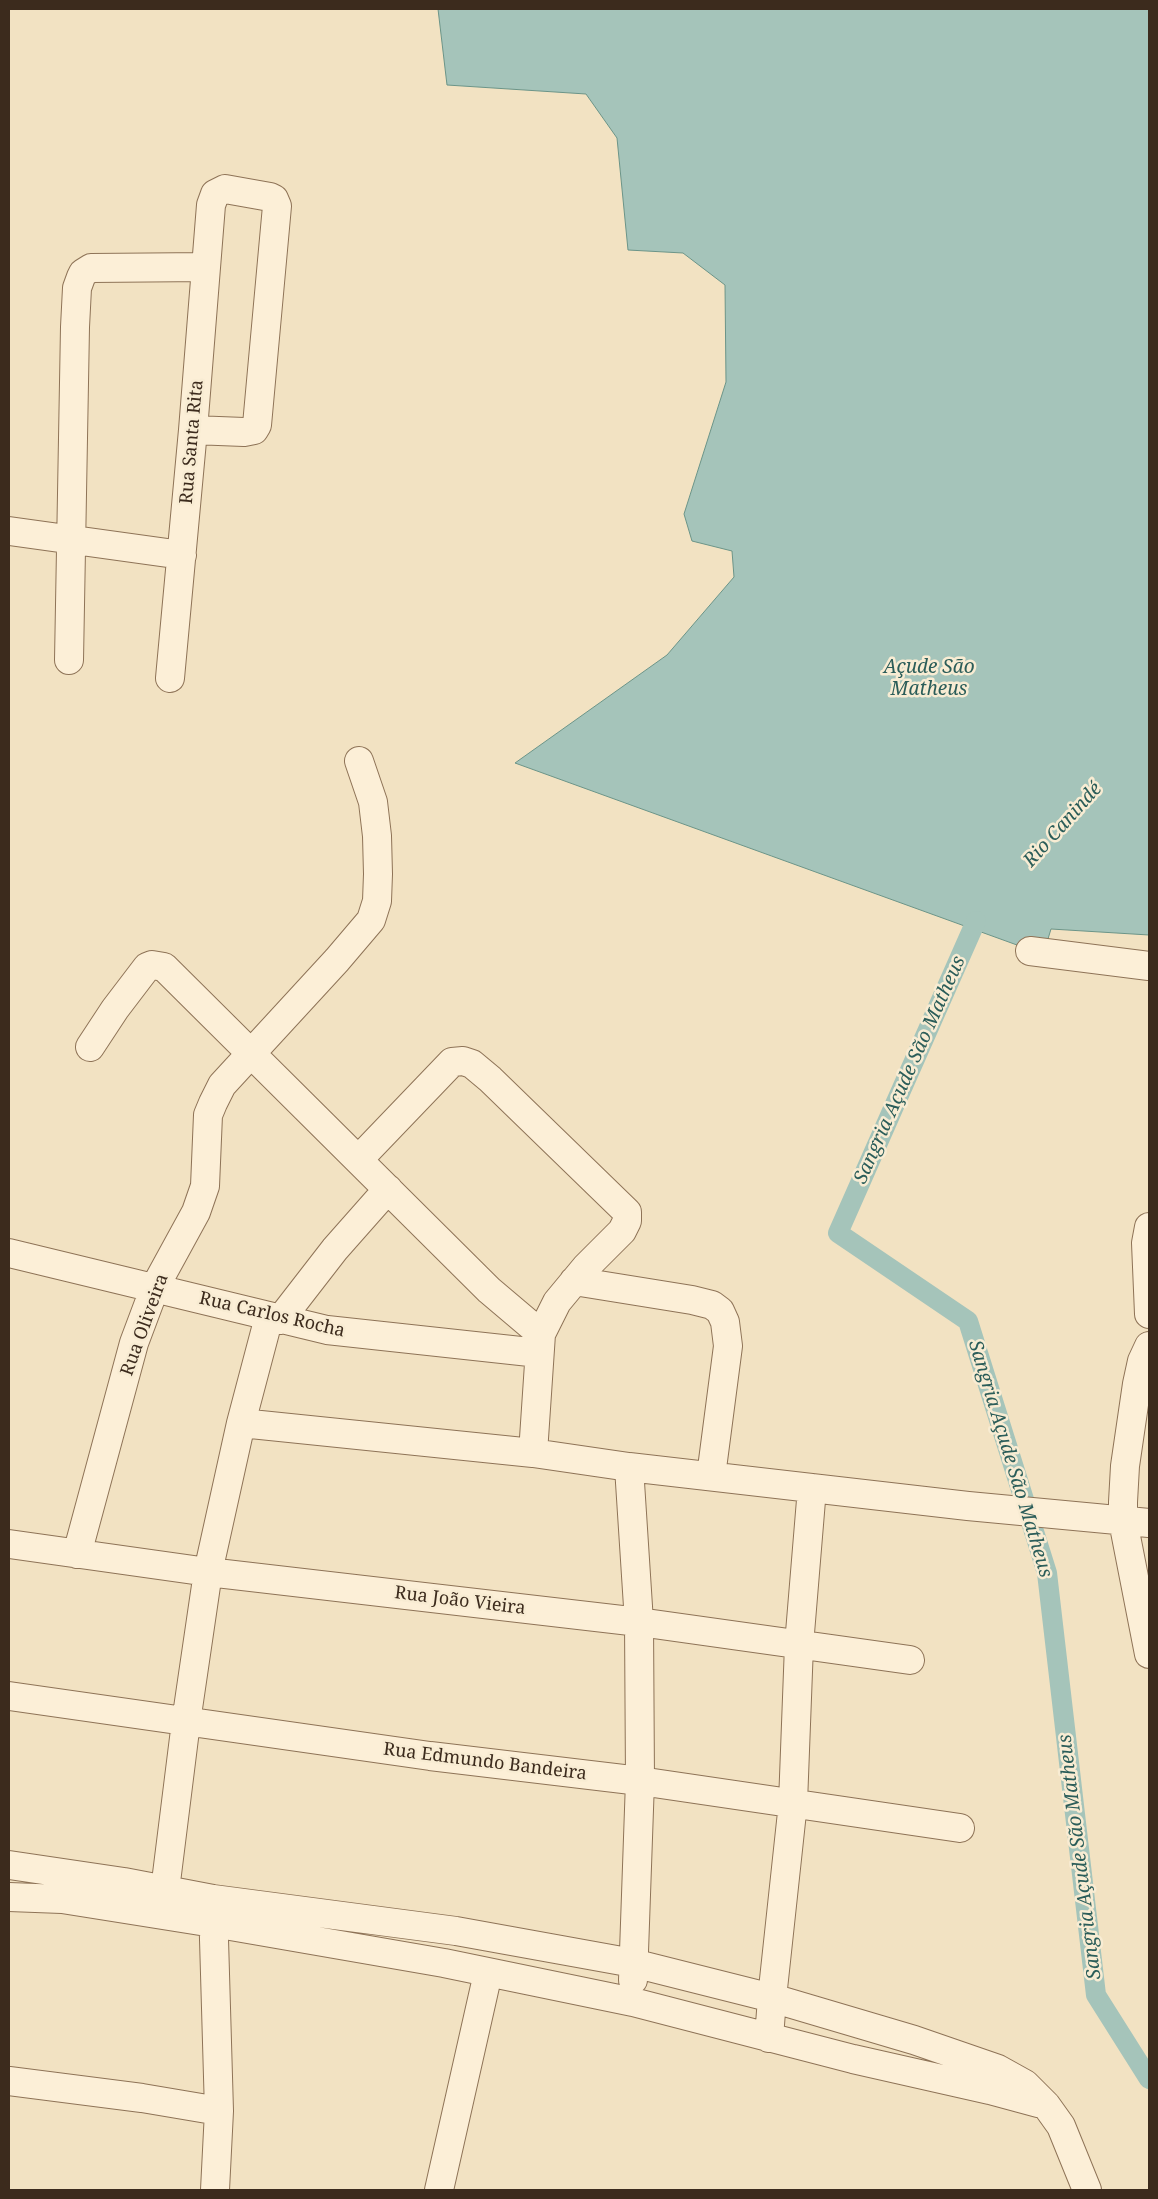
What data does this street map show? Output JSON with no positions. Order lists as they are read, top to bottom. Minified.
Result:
{"streets":{"street":["Rua Santa Rita","Rua Carlos Rocha","Rua Oliveira","Rua João Vieira","Rua Edmundo Bandeira"]},"crossings":[["Rua Carlos Rocha","Rua Oliveira"],["Rua Oliveira","Rua João Vieira"]],"water":["Açude São Matheus","Rio Canindé","Sangria Açude São Matheus"]}
